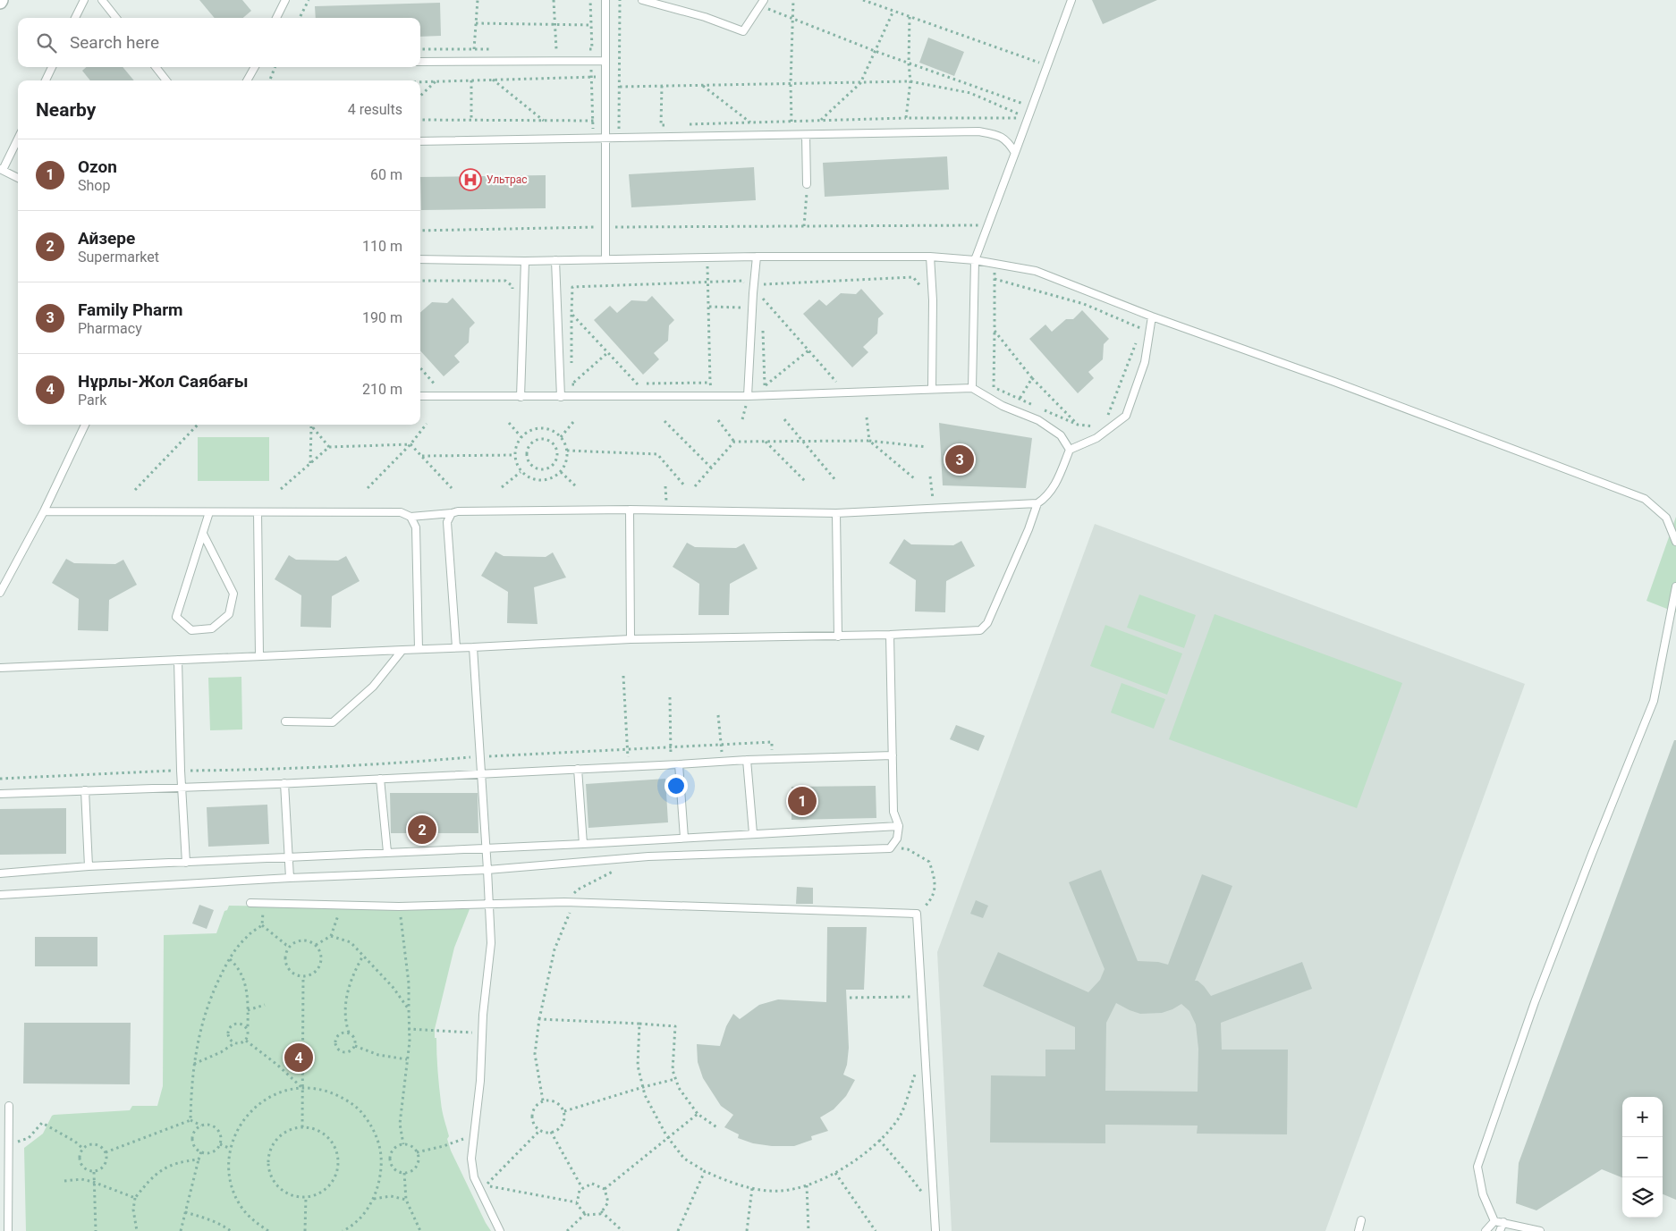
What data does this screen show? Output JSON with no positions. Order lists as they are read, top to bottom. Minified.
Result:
{"places":{"hospital":["Ультрас"]},"page":{"search":"Search here","heading":["Nearby","4 results"],"list":[{"mark":"1","name":"Ozon","note":"Shop","value":"60 m"},{"mark":"2","name":"Айзере","note":"Supermarket","value":"110 m"},{"mark":"3","name":"Family Pharm","note":"Pharmacy","value":"190 m"},{"mark":"4","name":"Нұрлы-Жол Саябағы","note":"Park","value":"210 m"}],"pins":["3","1","2","4"],"map_buttons":["+","−"]}}
